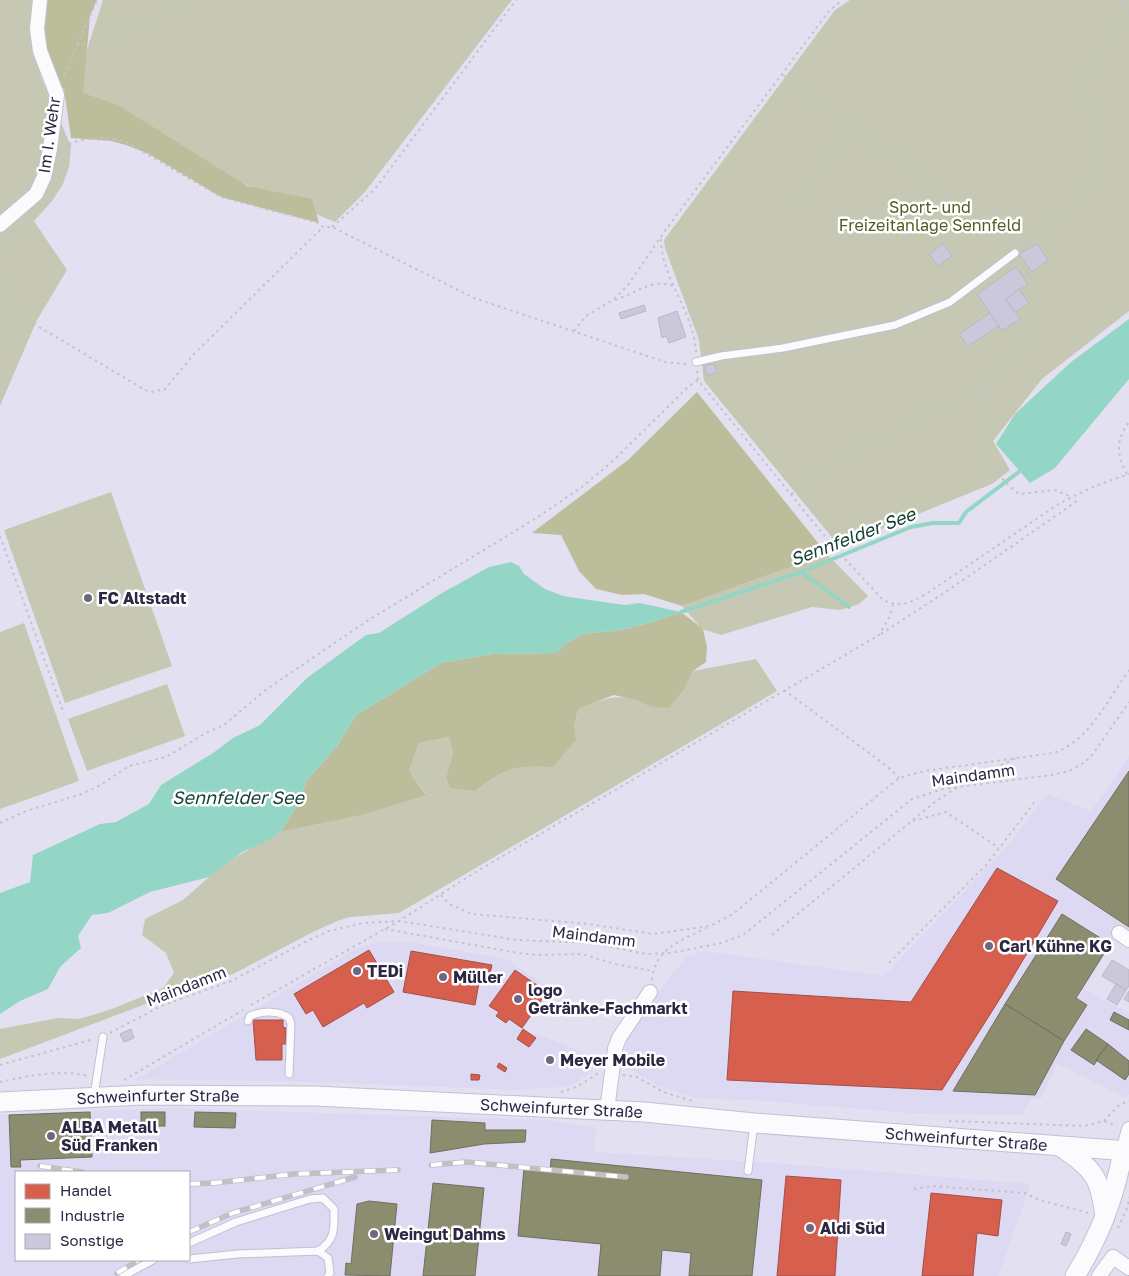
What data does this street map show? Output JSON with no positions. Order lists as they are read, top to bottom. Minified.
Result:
{"streets":{"main road":["Schweinfurter Straße"],"street":["Im I. Wehr"],"path":["Maindamm"]},"water":["Sennfelder See"],"parks":["Sport- und Freizeitanlage Sennfeld"],"places":["FC Altstadt","Carl Kühne KG","TEDi","Müller","logo Getränke-Fachmarkt","Meyer Mobile","ALBA Metall Süd Franken","Aldi Süd","Weingut Dahms"],"legend":["Handel","Industrie","Sonstige"]}
